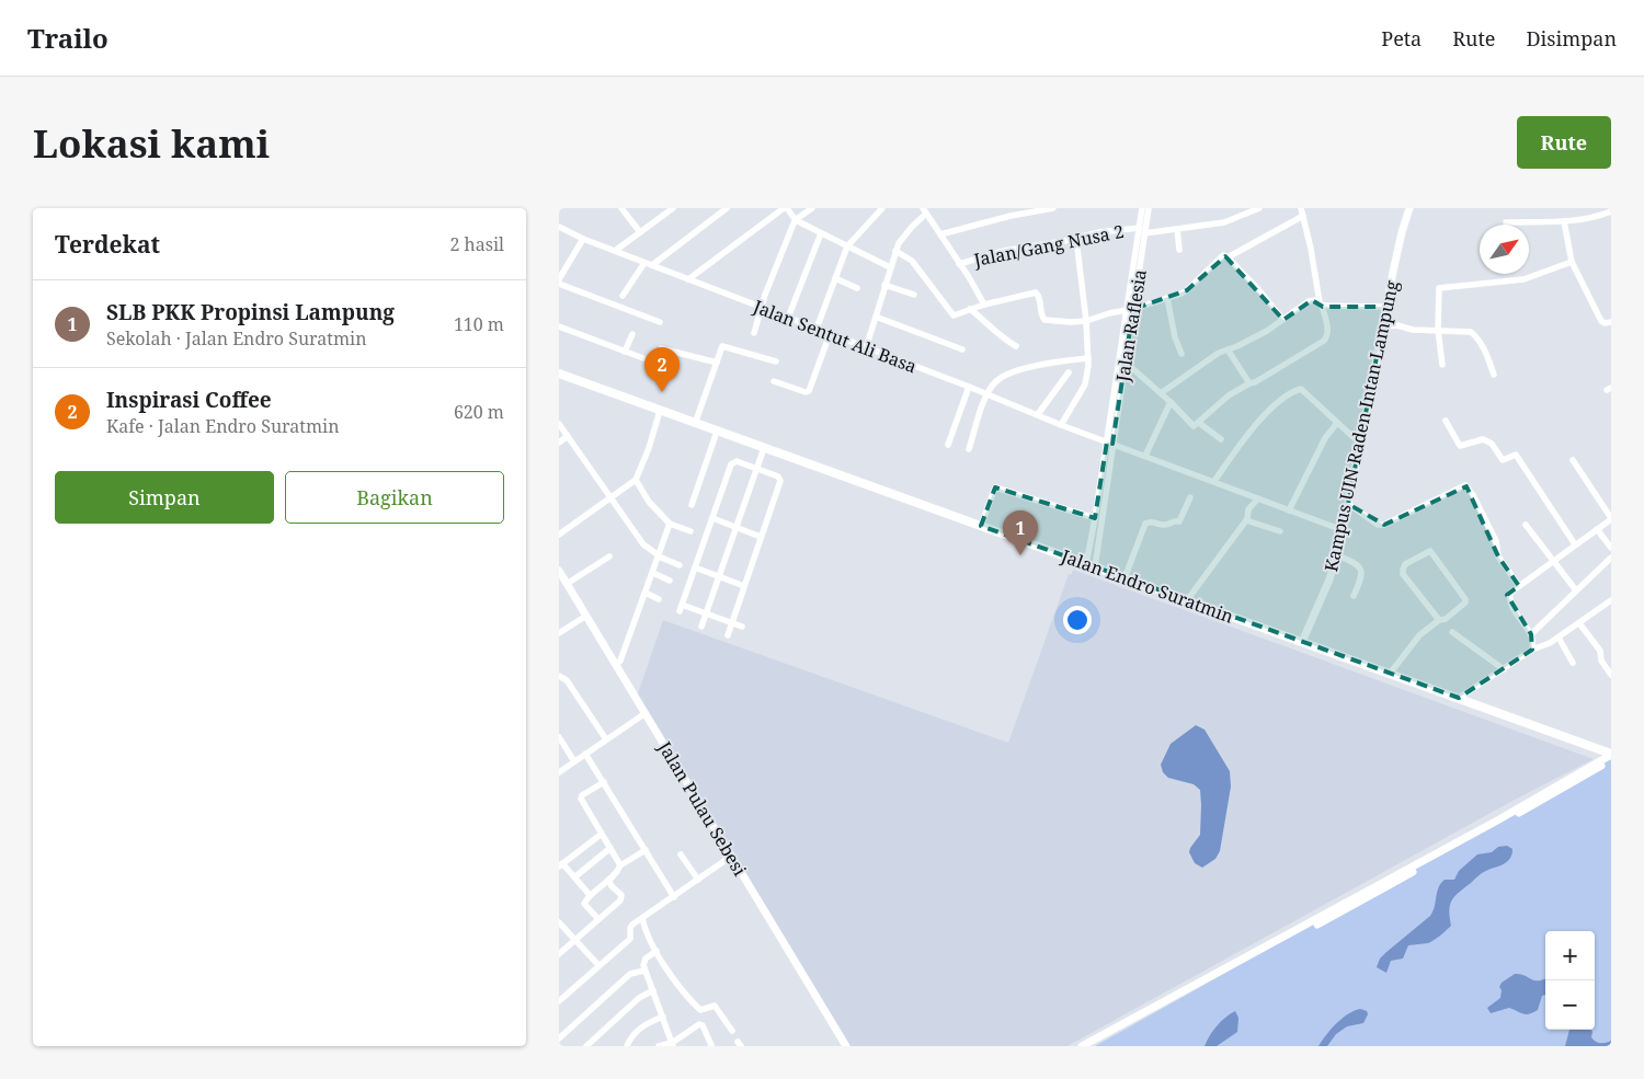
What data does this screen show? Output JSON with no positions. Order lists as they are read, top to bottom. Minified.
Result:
{"streets":{"main road":["Jalan Endro Suratmin"],"street":["Jalan/Gang Nusa 2","Jalan Raflesia","Jalan Sentut Ali Basa","Kampus UIN Raden Intan Lampung","Jalan Pulau Sebesi"]},"crossings":[["Jalan/Gang Nusa 2","Jalan Raflesia"],["Jalan Raflesia","Jalan Sentut Ali Basa"],["Jalan Sentut Ali Basa","Kampus UIN Raden Intan Lampung"],["Kampus UIN Raden Intan Lampung","Jalan Endro Suratmin"]],"north":"top right","page":{"header":"Trailo","nav":["Peta","Rute","Disimpan"],"buttons":["Rute",["Simpan","Bagikan"]],"title":"Lokasi kami","heading":["Terdekat","2 hasil"],"list":[{"mark":"1","name":"SLB PKK Propinsi Lampung","note":"Sekolah · Jalan Endro Suratmin","value":"110 m"},{"mark":"2","name":"Inspirasi Coffee","note":"Kafe · Jalan Endro Suratmin","value":"620 m"}],"pins":["2","1"],"map_buttons":["+","−"]}}
